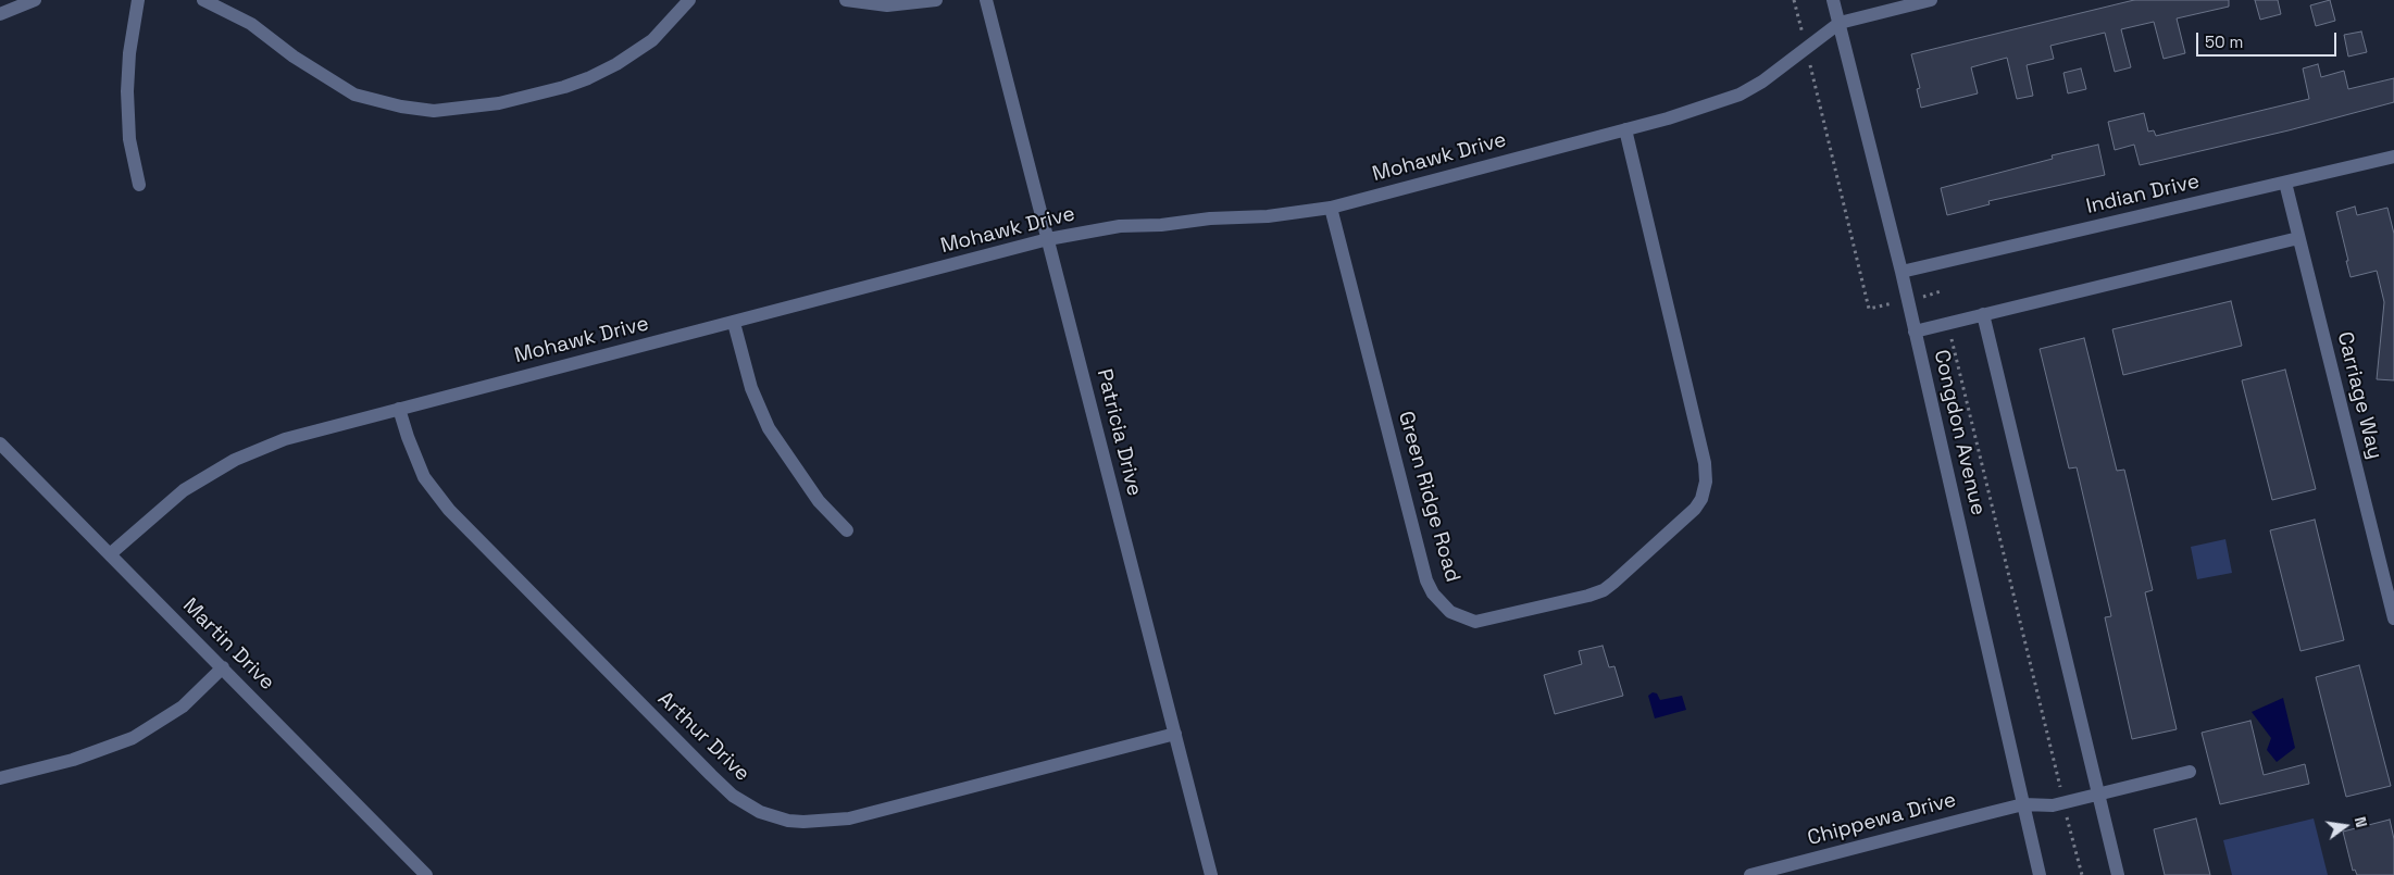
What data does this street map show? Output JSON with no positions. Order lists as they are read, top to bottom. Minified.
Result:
{"streets":{"street":["Mohawk Drive","Indian Drive","Carriage Way","Patricia Drive","Congdon Avenue","Green Ridge Road","Martin Drive","Arthur Drive","Chippewa Drive"]},"crossings":[["Mohawk Drive","Patricia Drive"],["Mohawk Drive","Congdon Avenue"],["Mohawk Drive","Green Ridge Road"],["Mohawk Drive","Martin Drive"],["Mohawk Drive","Arthur Drive"],["Indian Drive","Carriage Way"],["Indian Drive","Congdon Avenue"],["Patricia Drive","Arthur Drive"],["Congdon Avenue","Chippewa Drive"]],"scale_bar":"50 m","north":"right"}
